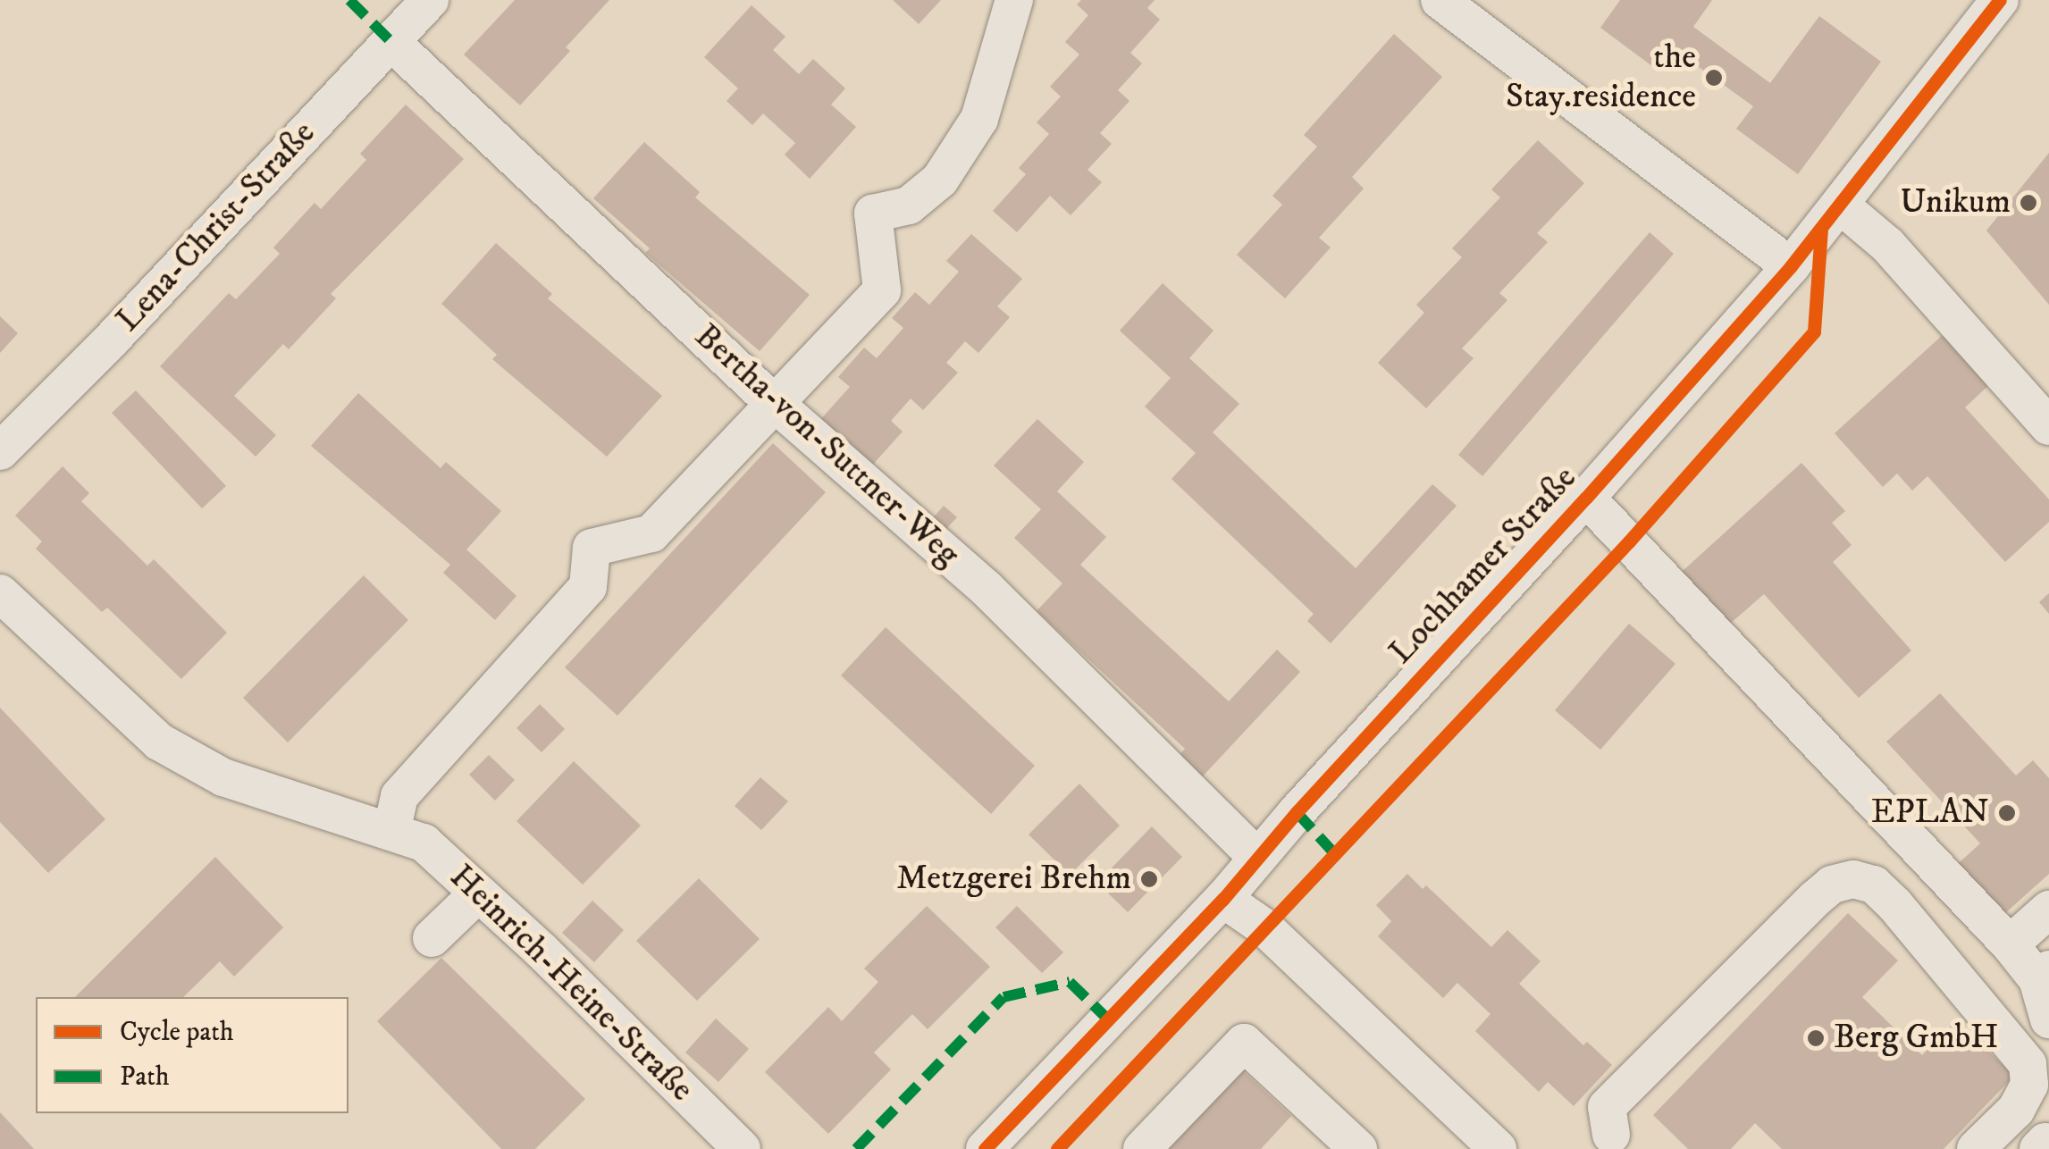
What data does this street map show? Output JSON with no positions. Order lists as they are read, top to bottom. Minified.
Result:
{"streets":{"street":["Lena-Christ-Straße","Bertha-von-Suttner-Weg","Lochhamer Straße","Heinrich-Heine-Straße"]},"crossings":[["Lena-Christ-Straße","Bertha-von-Suttner-Weg"],["Bertha-von-Suttner-Weg","Lochhamer Straße"]],"places":["the Stay.residence","Unikum","EPLAN","Metzgerei Brehm","Berg GmbH"],"legend":["Cycle path","Path"]}
